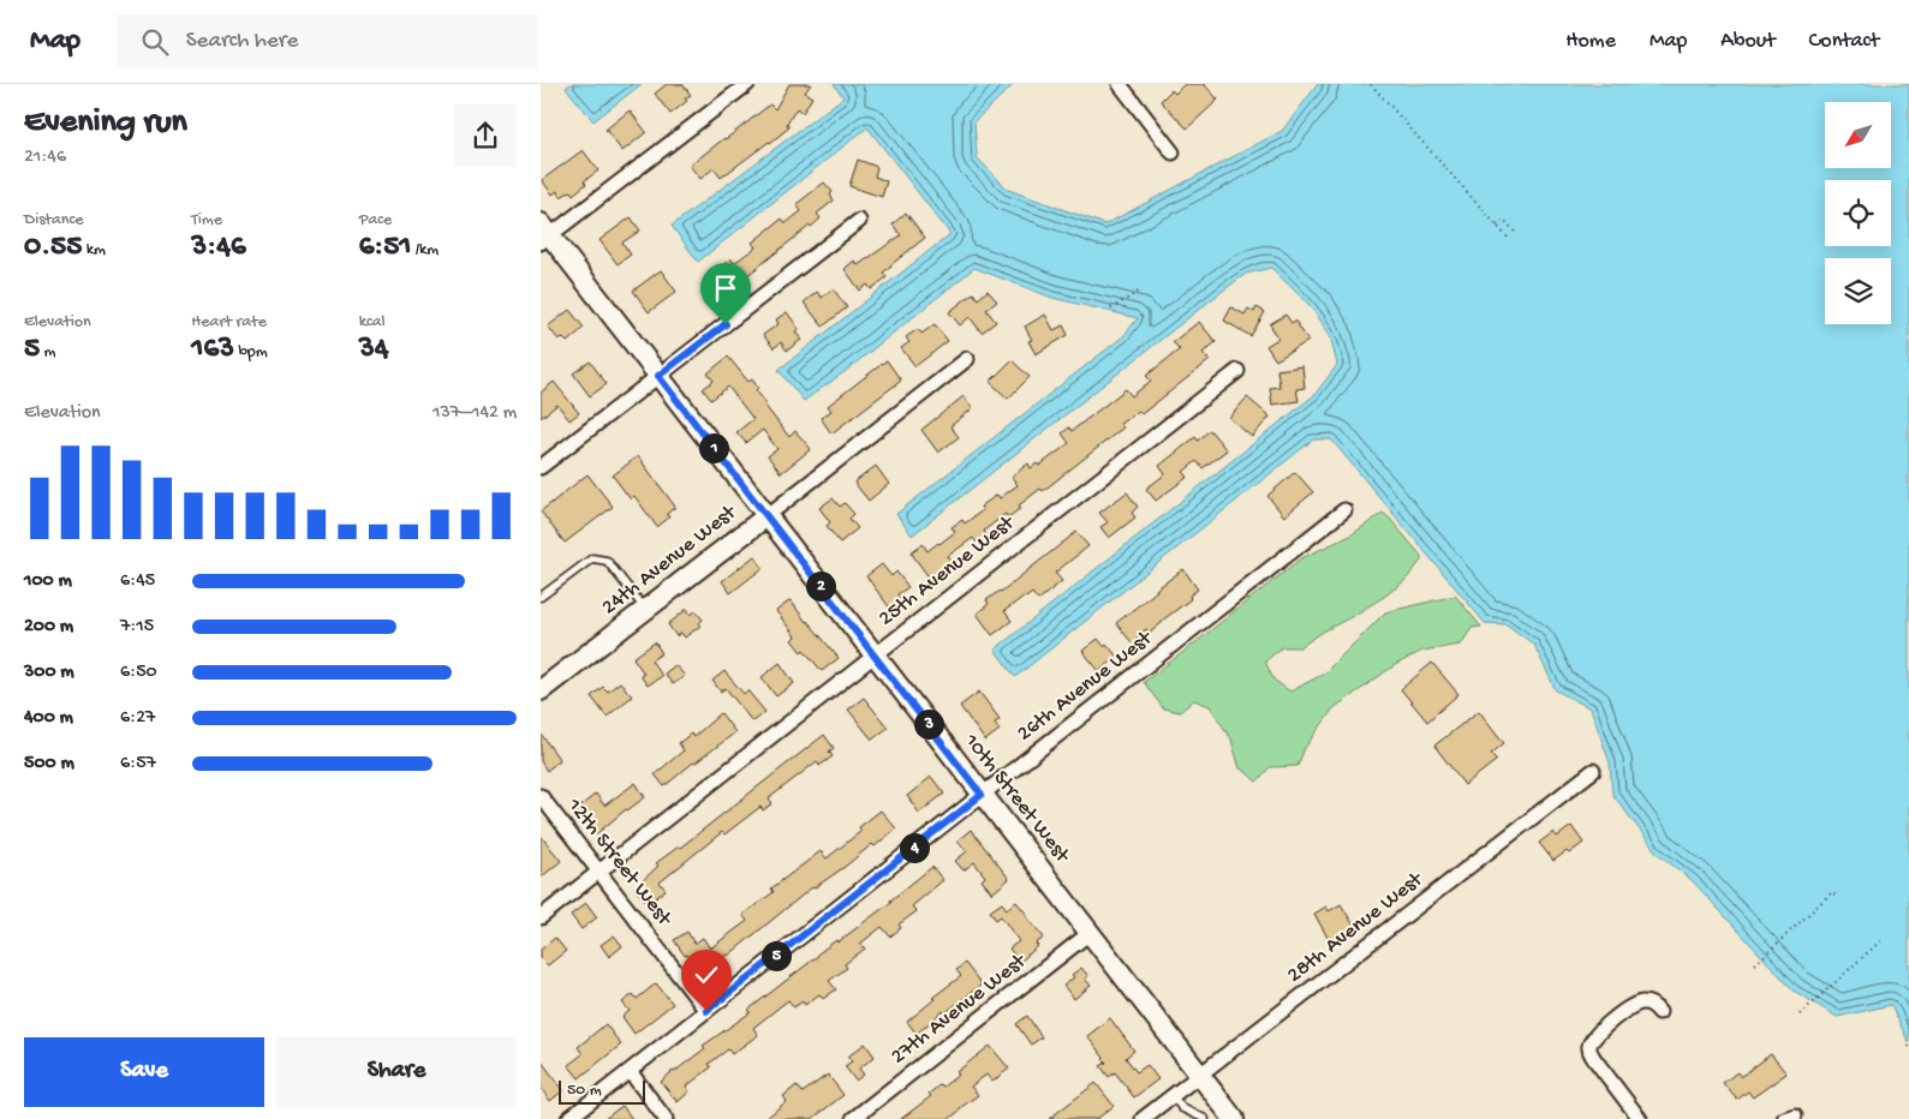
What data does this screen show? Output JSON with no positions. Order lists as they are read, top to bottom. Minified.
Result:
{"streets":{"street":["24th Avenue West","25th Avenue West","26th Avenue West","10th Street West","12th Street West","28th Avenue West","27th Avenue West"]},"crossings":[["24th Avenue West","10th Street West"],["25th Avenue West","10th Street West"],["25th Avenue West","12th Street West"],["26th Avenue West","10th Street West"],["26th Avenue West","12th Street West"],["10th Street West","28th Avenue West"],["10th Street West","27th Avenue West"]],"scale_bar":"50 m","north":"bottom left","page":{"header":"Map","search":"Search here","nav":["Home","Map","About","Contact"],"heading":["Evening run","21:46"],"stats":[["Distance","0.55 km"],["Time","3:46"],["Pace","6:51 /km"],["Elevation","5 m"],["Heart rate","163 bpm"],["kcal","34"]],"chart":["Elevation","137–142 m"],"pins":["1","2","3","4","5"],"list":[{"name":"100 m","note":"6:45"},{"name":"200 m","note":"7:15"},{"name":"300 m","note":"6:50"},{"name":"400 m","note":"6:27"},{"name":"500 m","note":"6:57"}],"buttons":["Save","Share"],"scale":"50 m"}}
